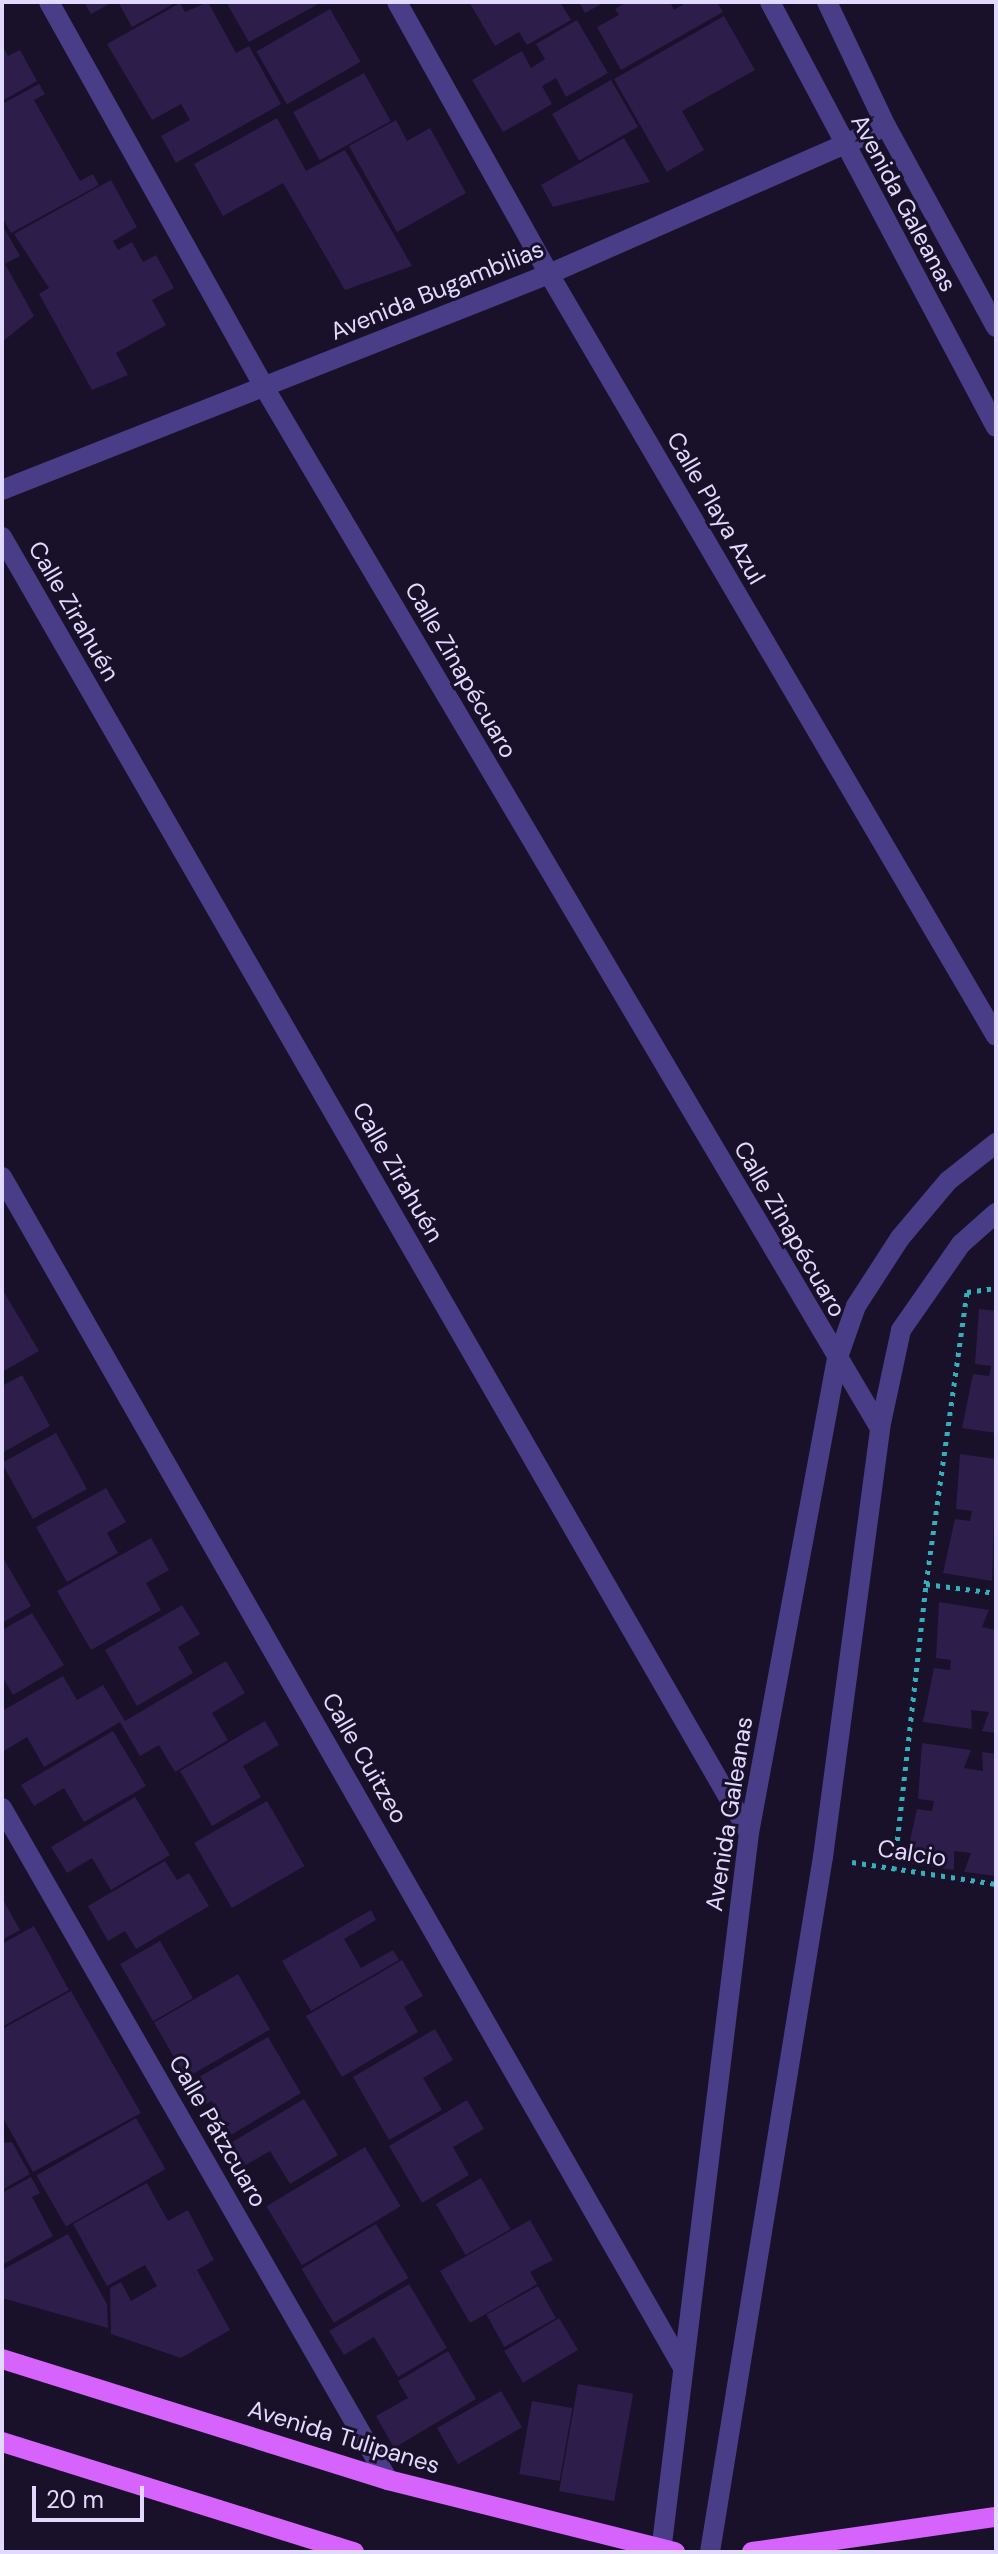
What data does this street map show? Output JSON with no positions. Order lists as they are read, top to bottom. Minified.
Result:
{"streets":{"main road":["Avenida Tulipanes"],"street":["Avenida Galeanas","Avenida Bugambilias","Calle Playa Azul","Calle Zirahuén","Calle Zinapécuaro","Calle Cuitzeo","Calle Pátzcuaro"],"path":["Calcio"]},"crossings":[["Avenida Galeanas","Avenida Bugambilias"],["Avenida Galeanas","Calle Zirahuén"],["Avenida Galeanas","Calle Zinapécuaro"],["Avenida Galeanas","Calle Cuitzeo"],["Avenida Galeanas","Avenida Tulipanes"],["Avenida Bugambilias","Calle Playa Azul"],["Avenida Bugambilias","Calle Zinapécuaro"],["Calle Pátzcuaro","Avenida Tulipanes"]],"scale_bar":"20 m"}
